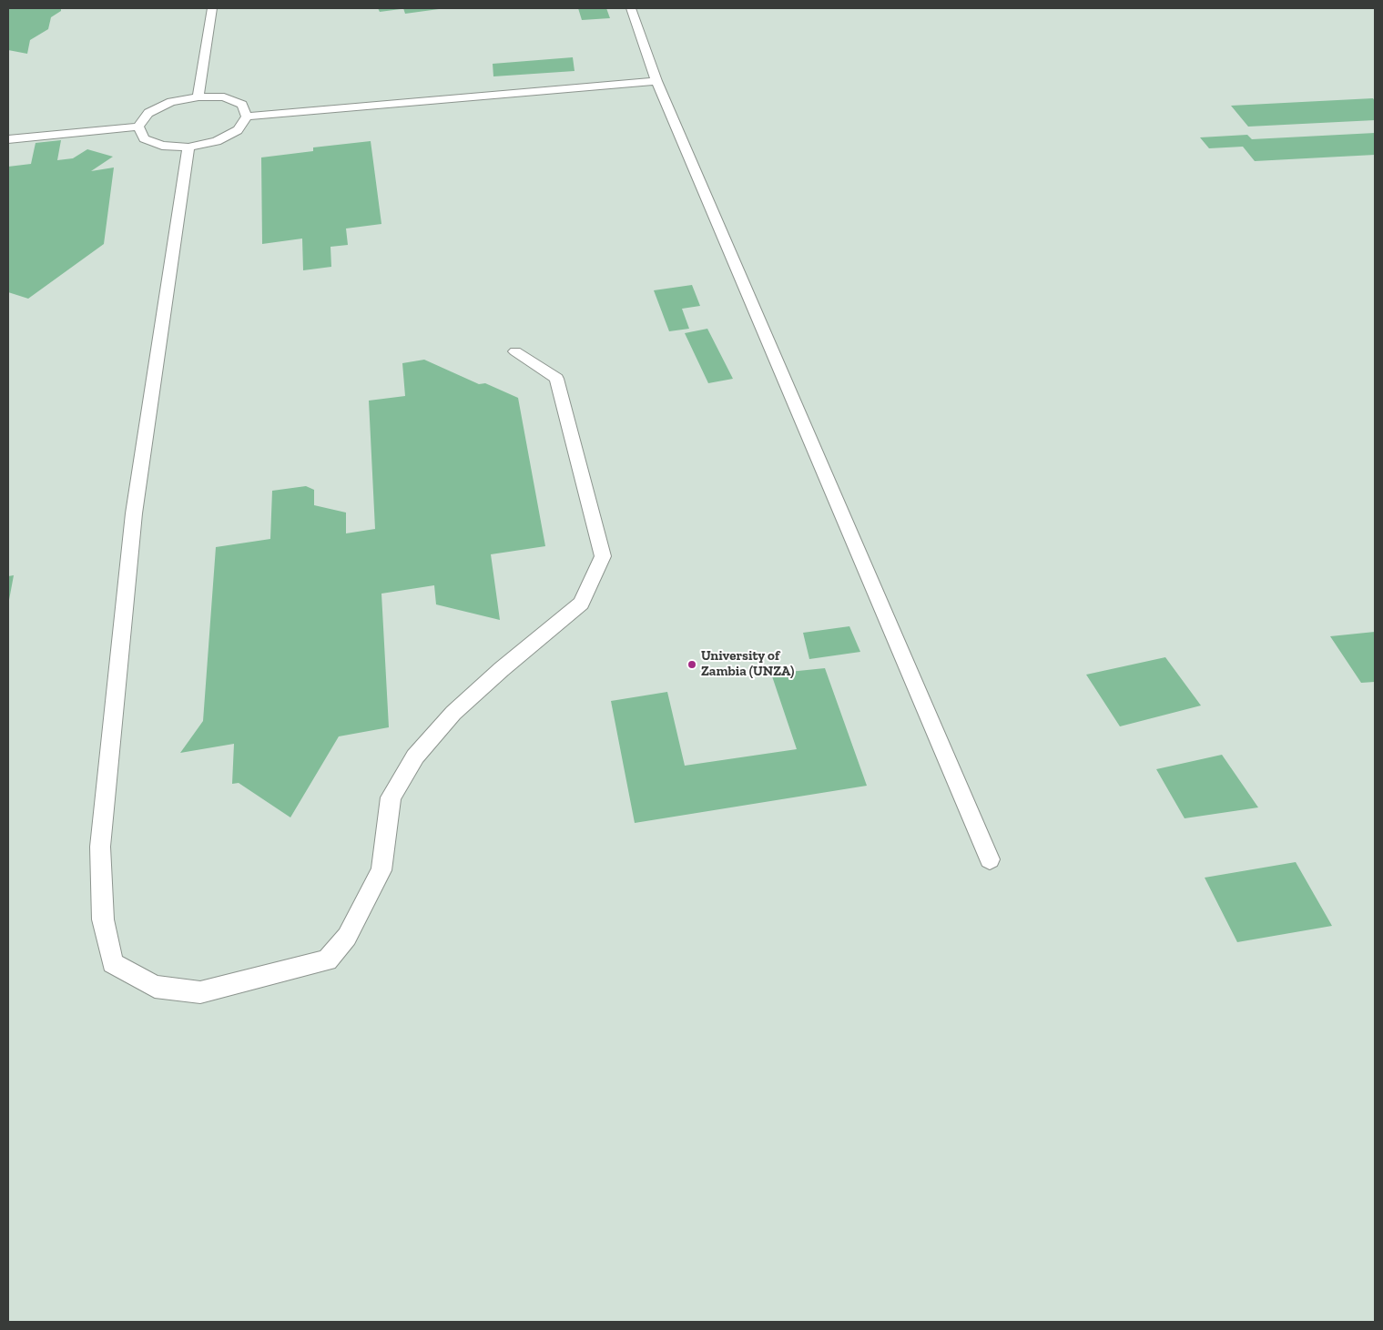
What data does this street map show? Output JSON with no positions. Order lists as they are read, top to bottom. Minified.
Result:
{"places":["University of Zambia (UNZA)"]}
